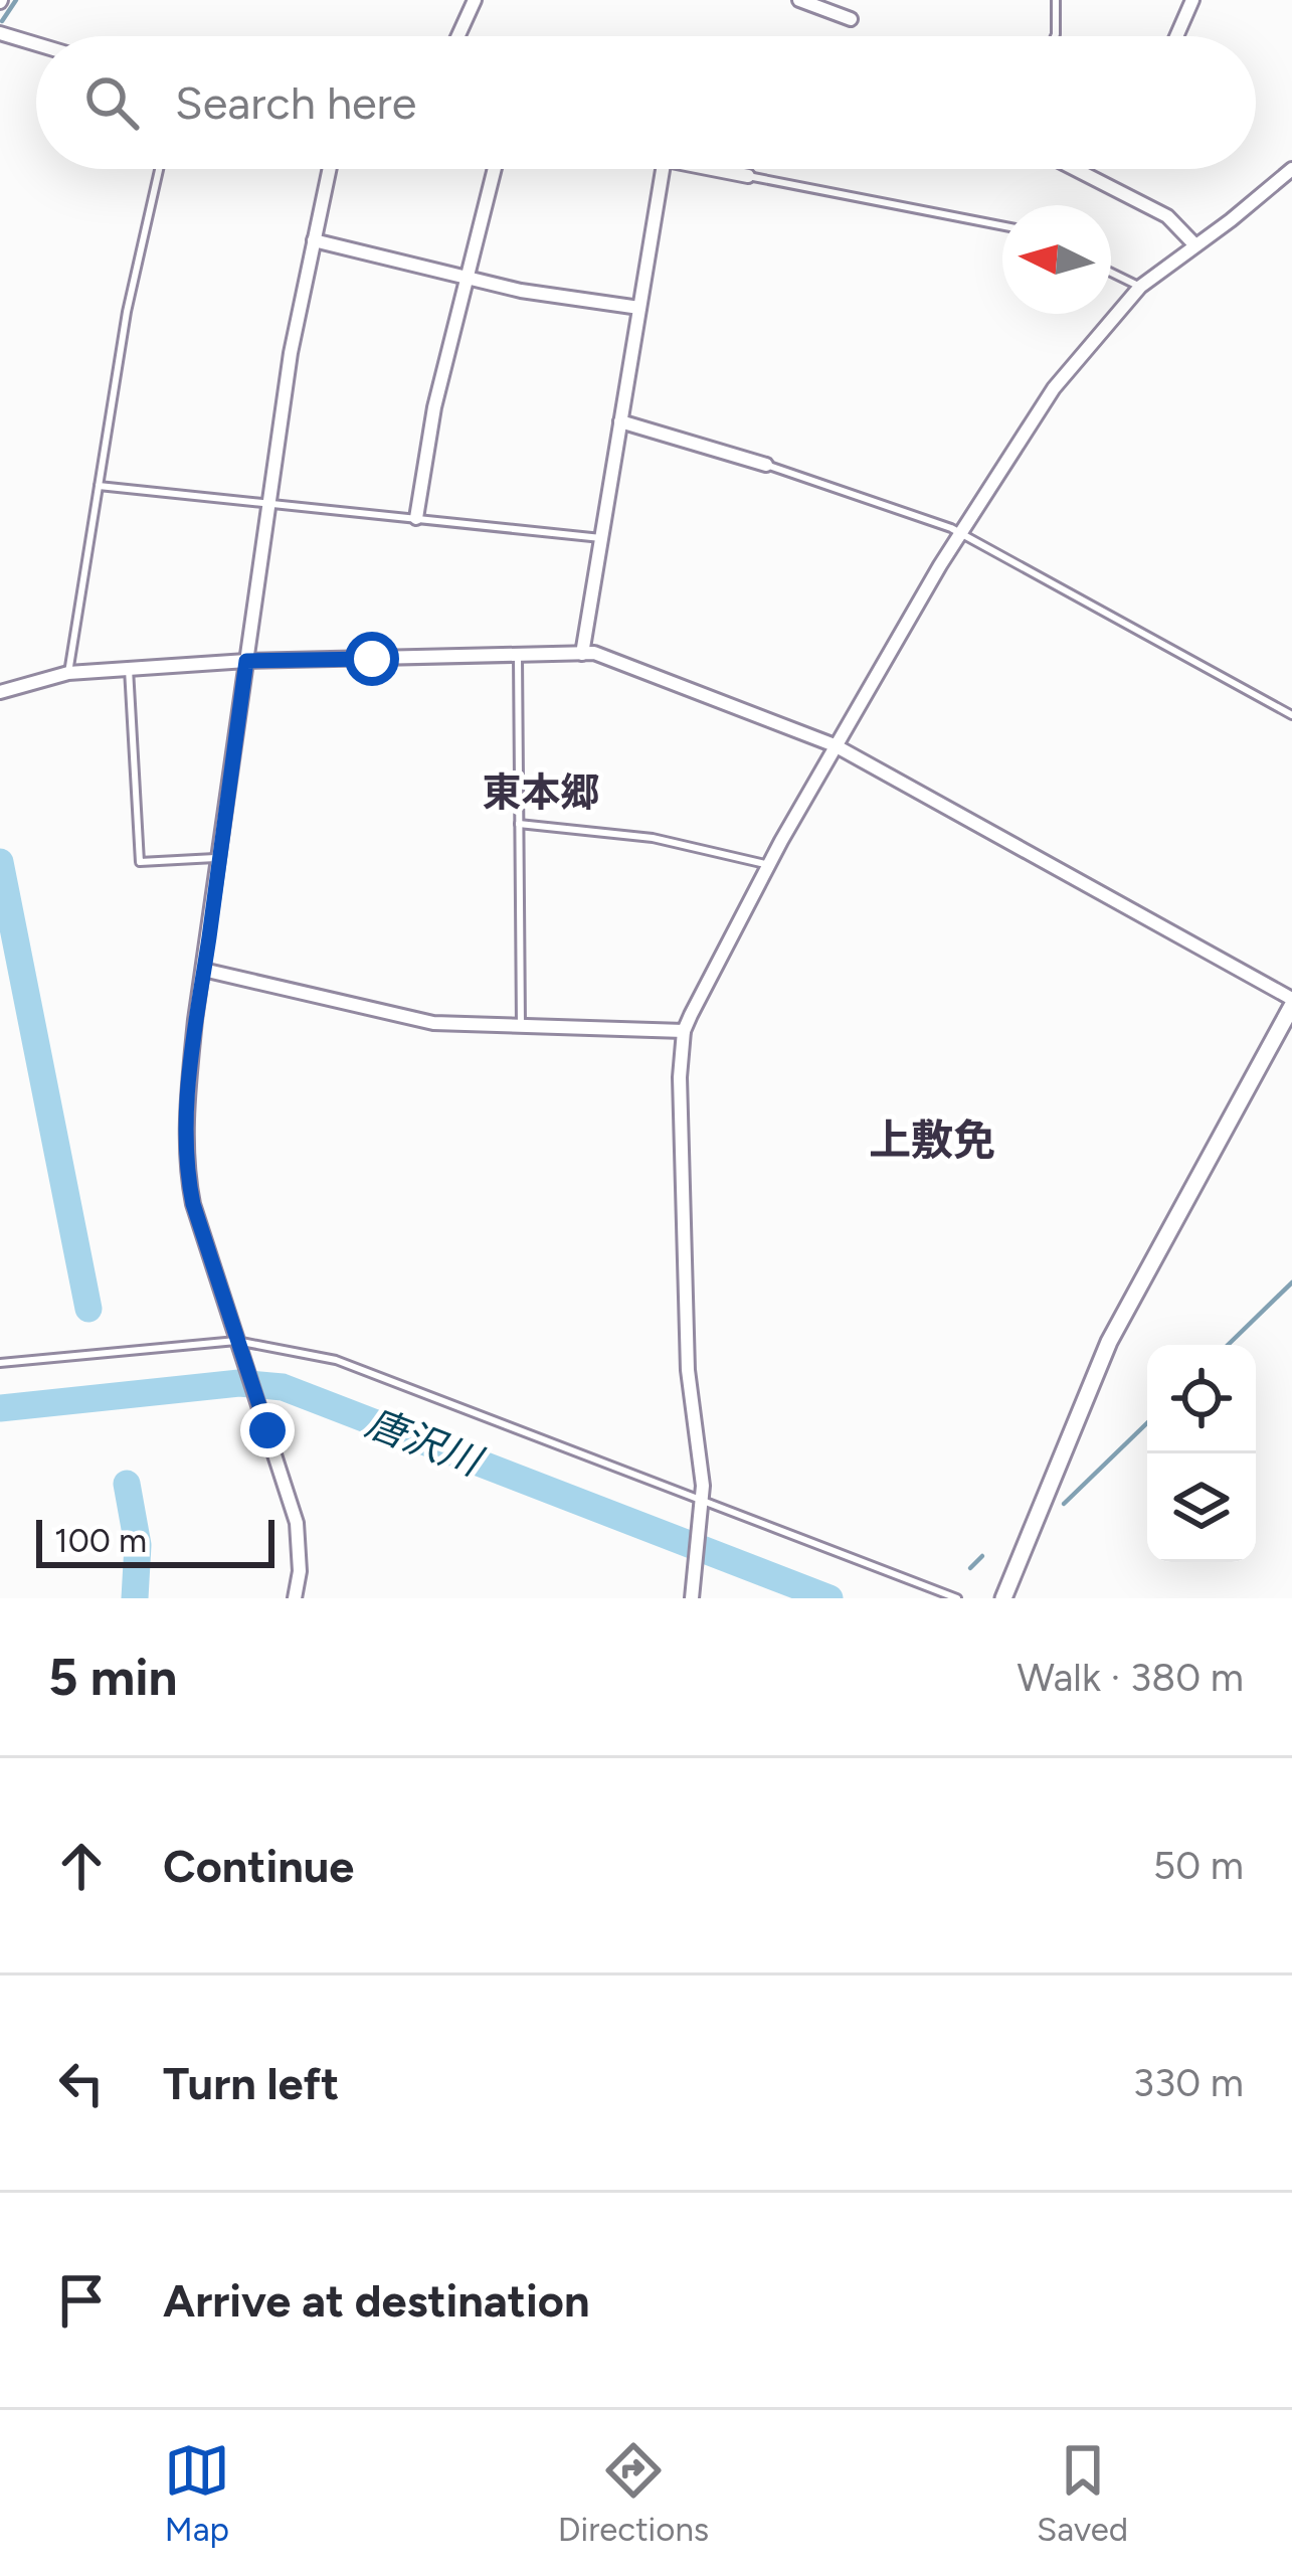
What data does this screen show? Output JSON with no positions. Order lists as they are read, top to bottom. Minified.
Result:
{"districts":["東本郷","上敷免"],"water":["唐沢川"],"scale_bar":"100 m","north":"left","page":{"search":"Search here","scale":"100 m","heading":["5 min","Walk · 380 m"],"list":[["Continue","50 m"],["Turn left","330 m"],"Arrive at destination"],"nav":["Map","Directions","Saved"]}}
